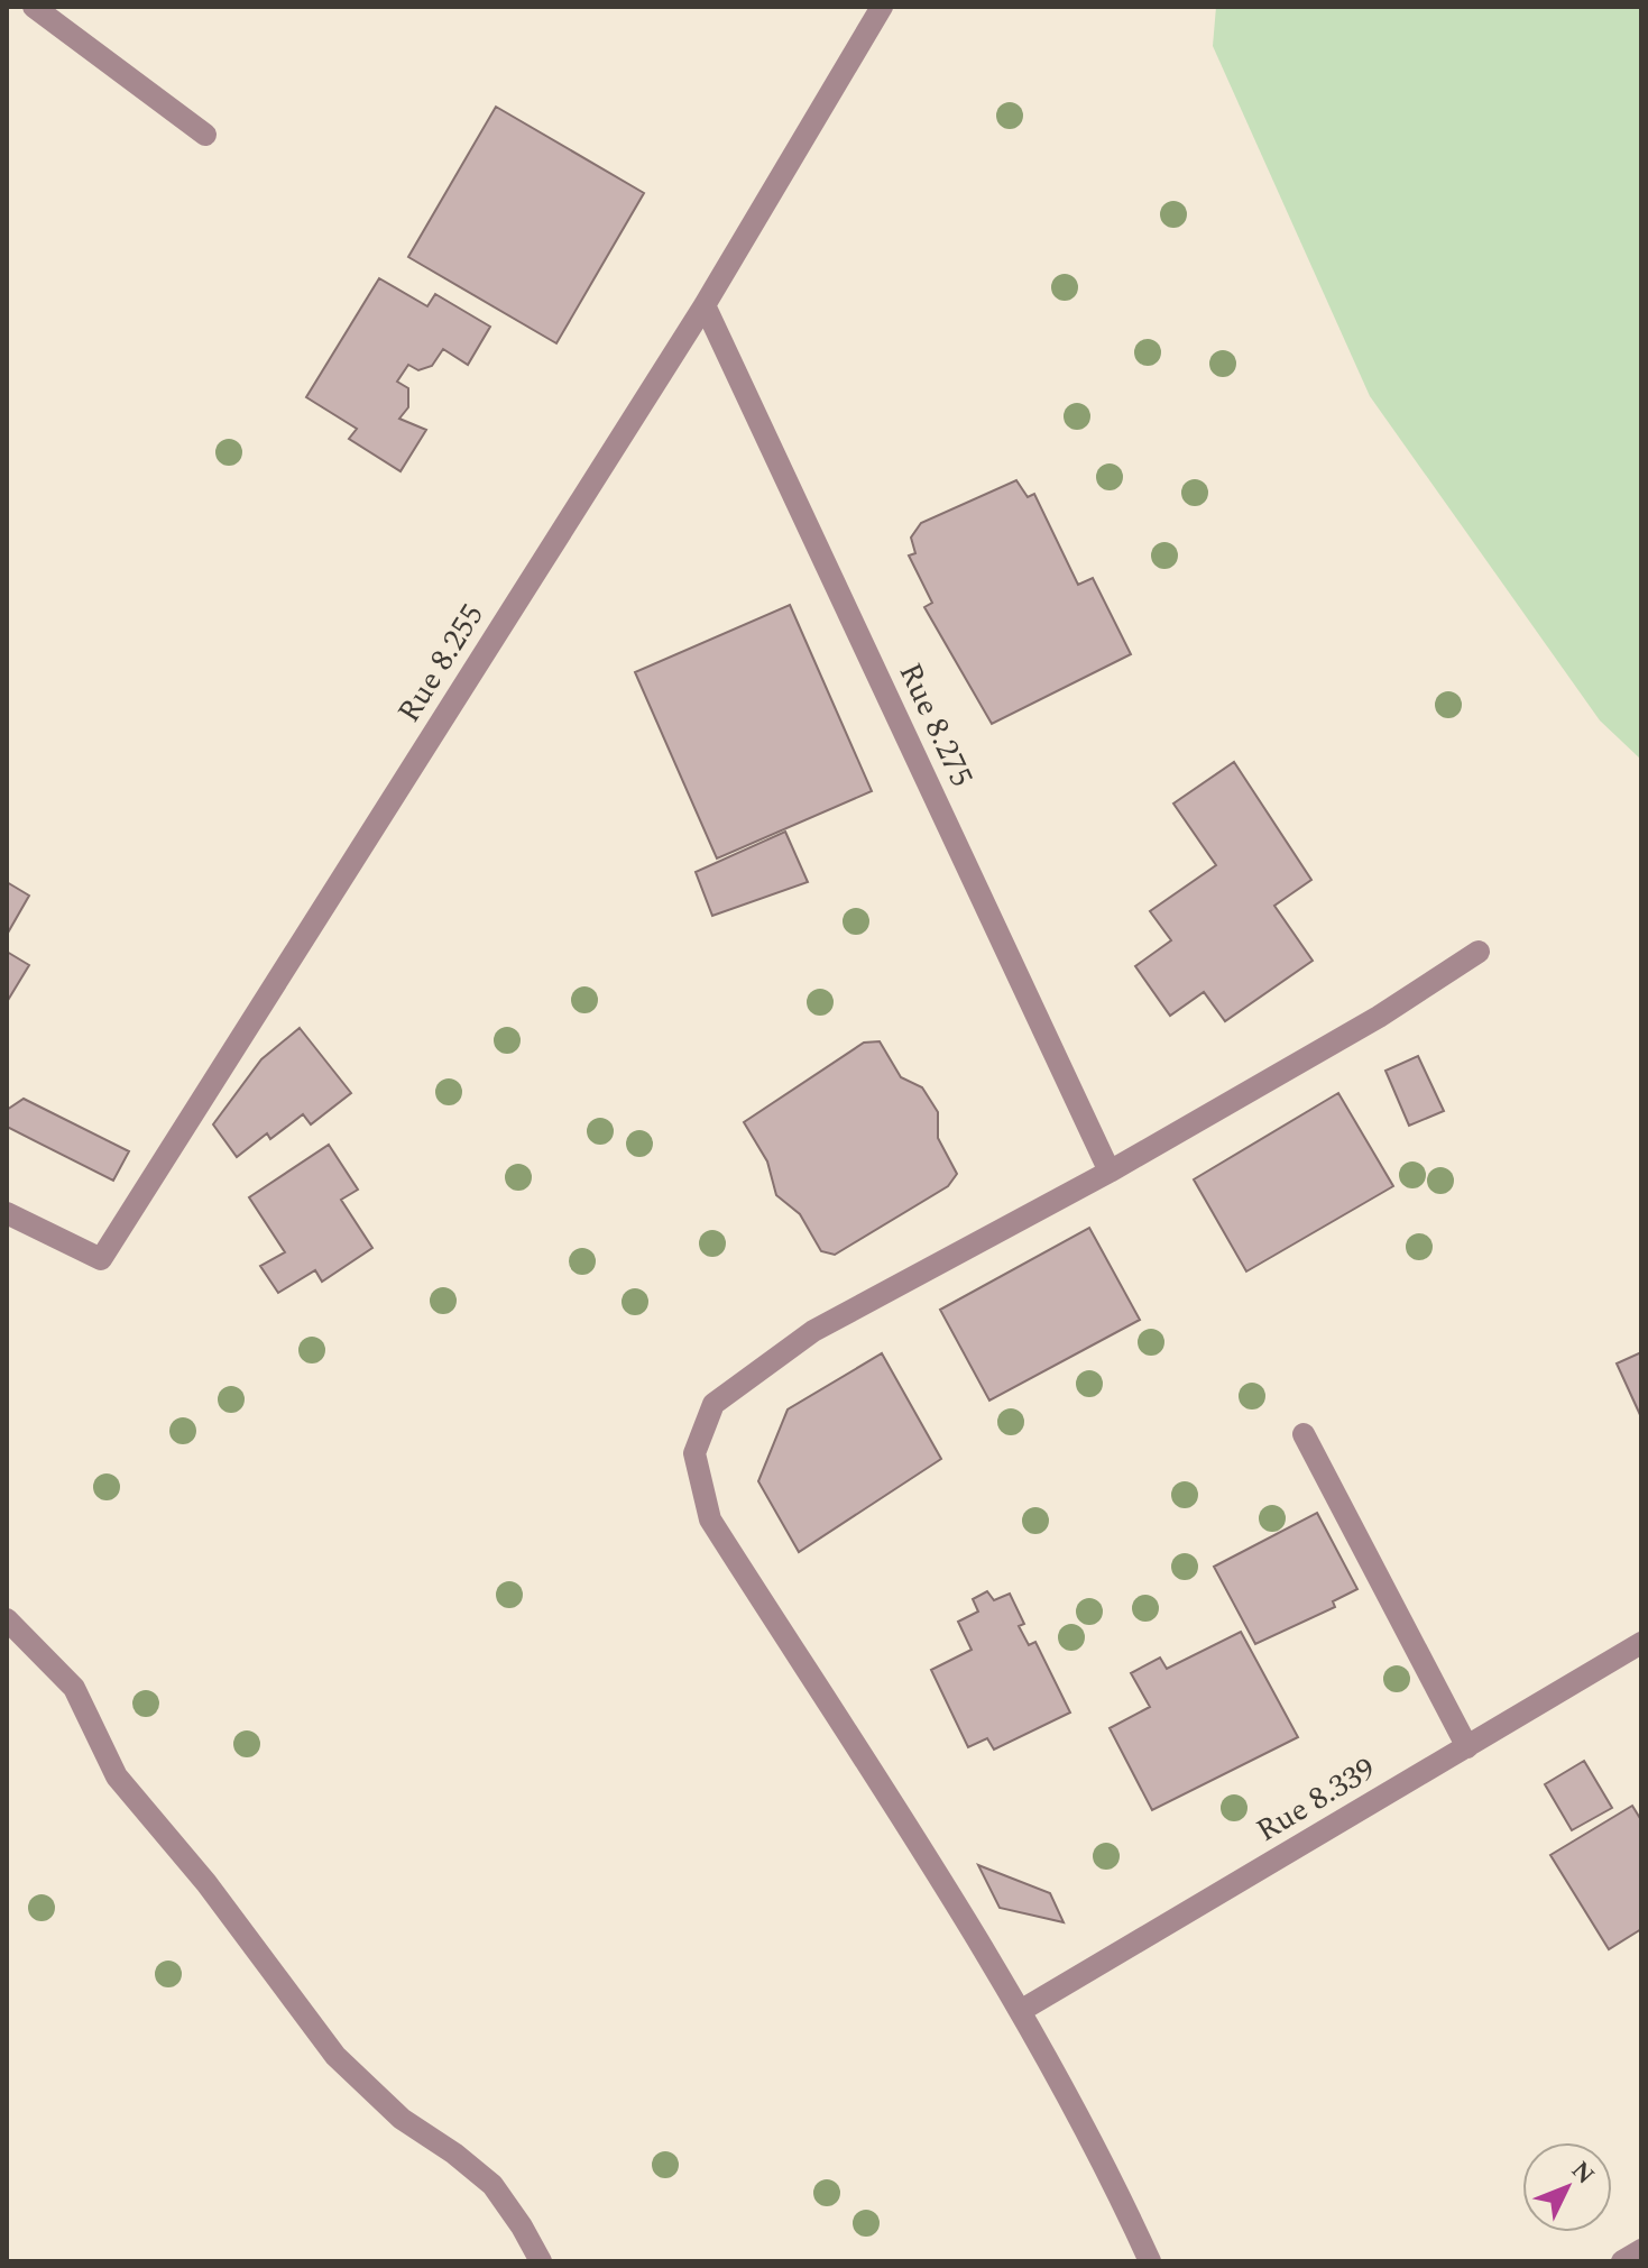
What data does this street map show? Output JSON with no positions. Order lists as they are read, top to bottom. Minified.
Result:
{"streets":{"street":["Rue 8.255","Rue 8.275","Rue 8.339"]},"crossings":[["Rue 8.255","Rue 8.275"]],"north":"top right"}
